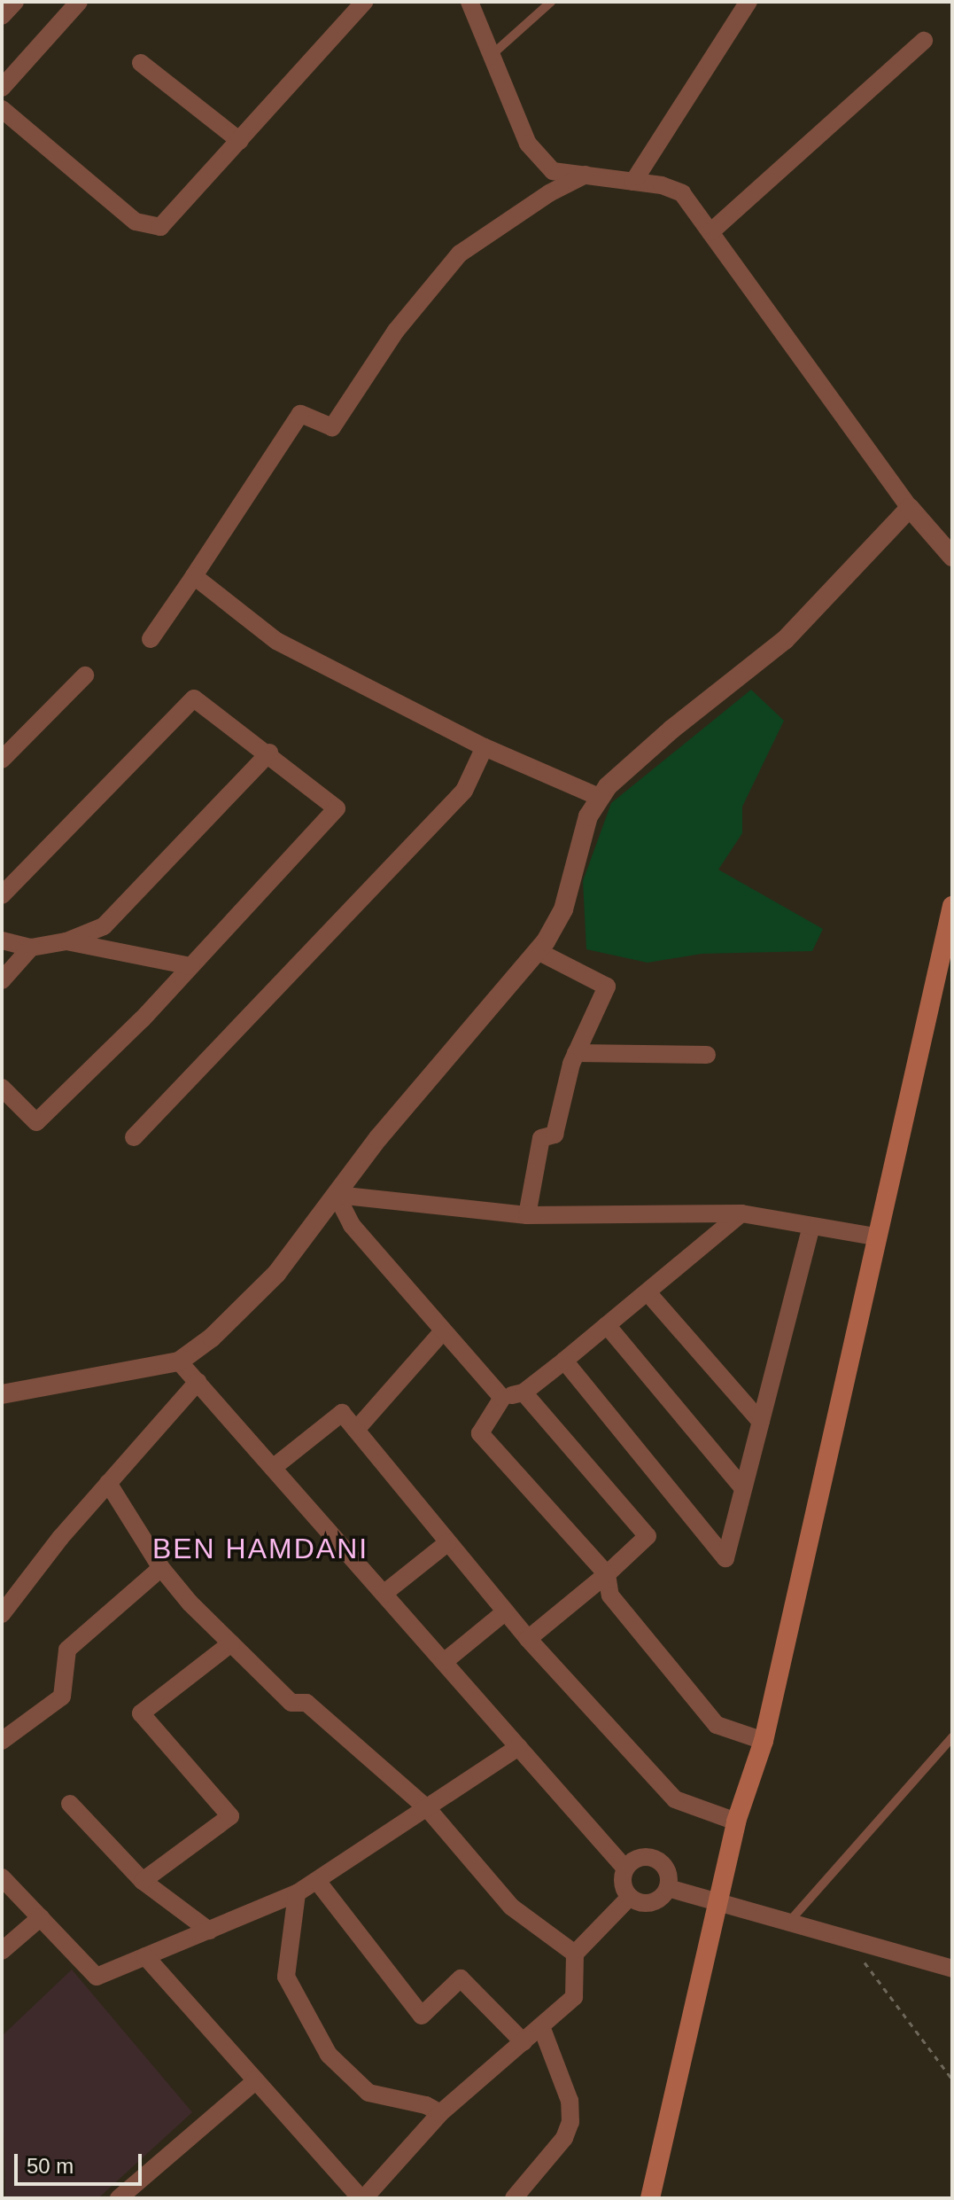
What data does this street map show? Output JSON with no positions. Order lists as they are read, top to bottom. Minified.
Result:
{"districts":["BEN HAMDANI"],"scale_bar":"50 m"}
